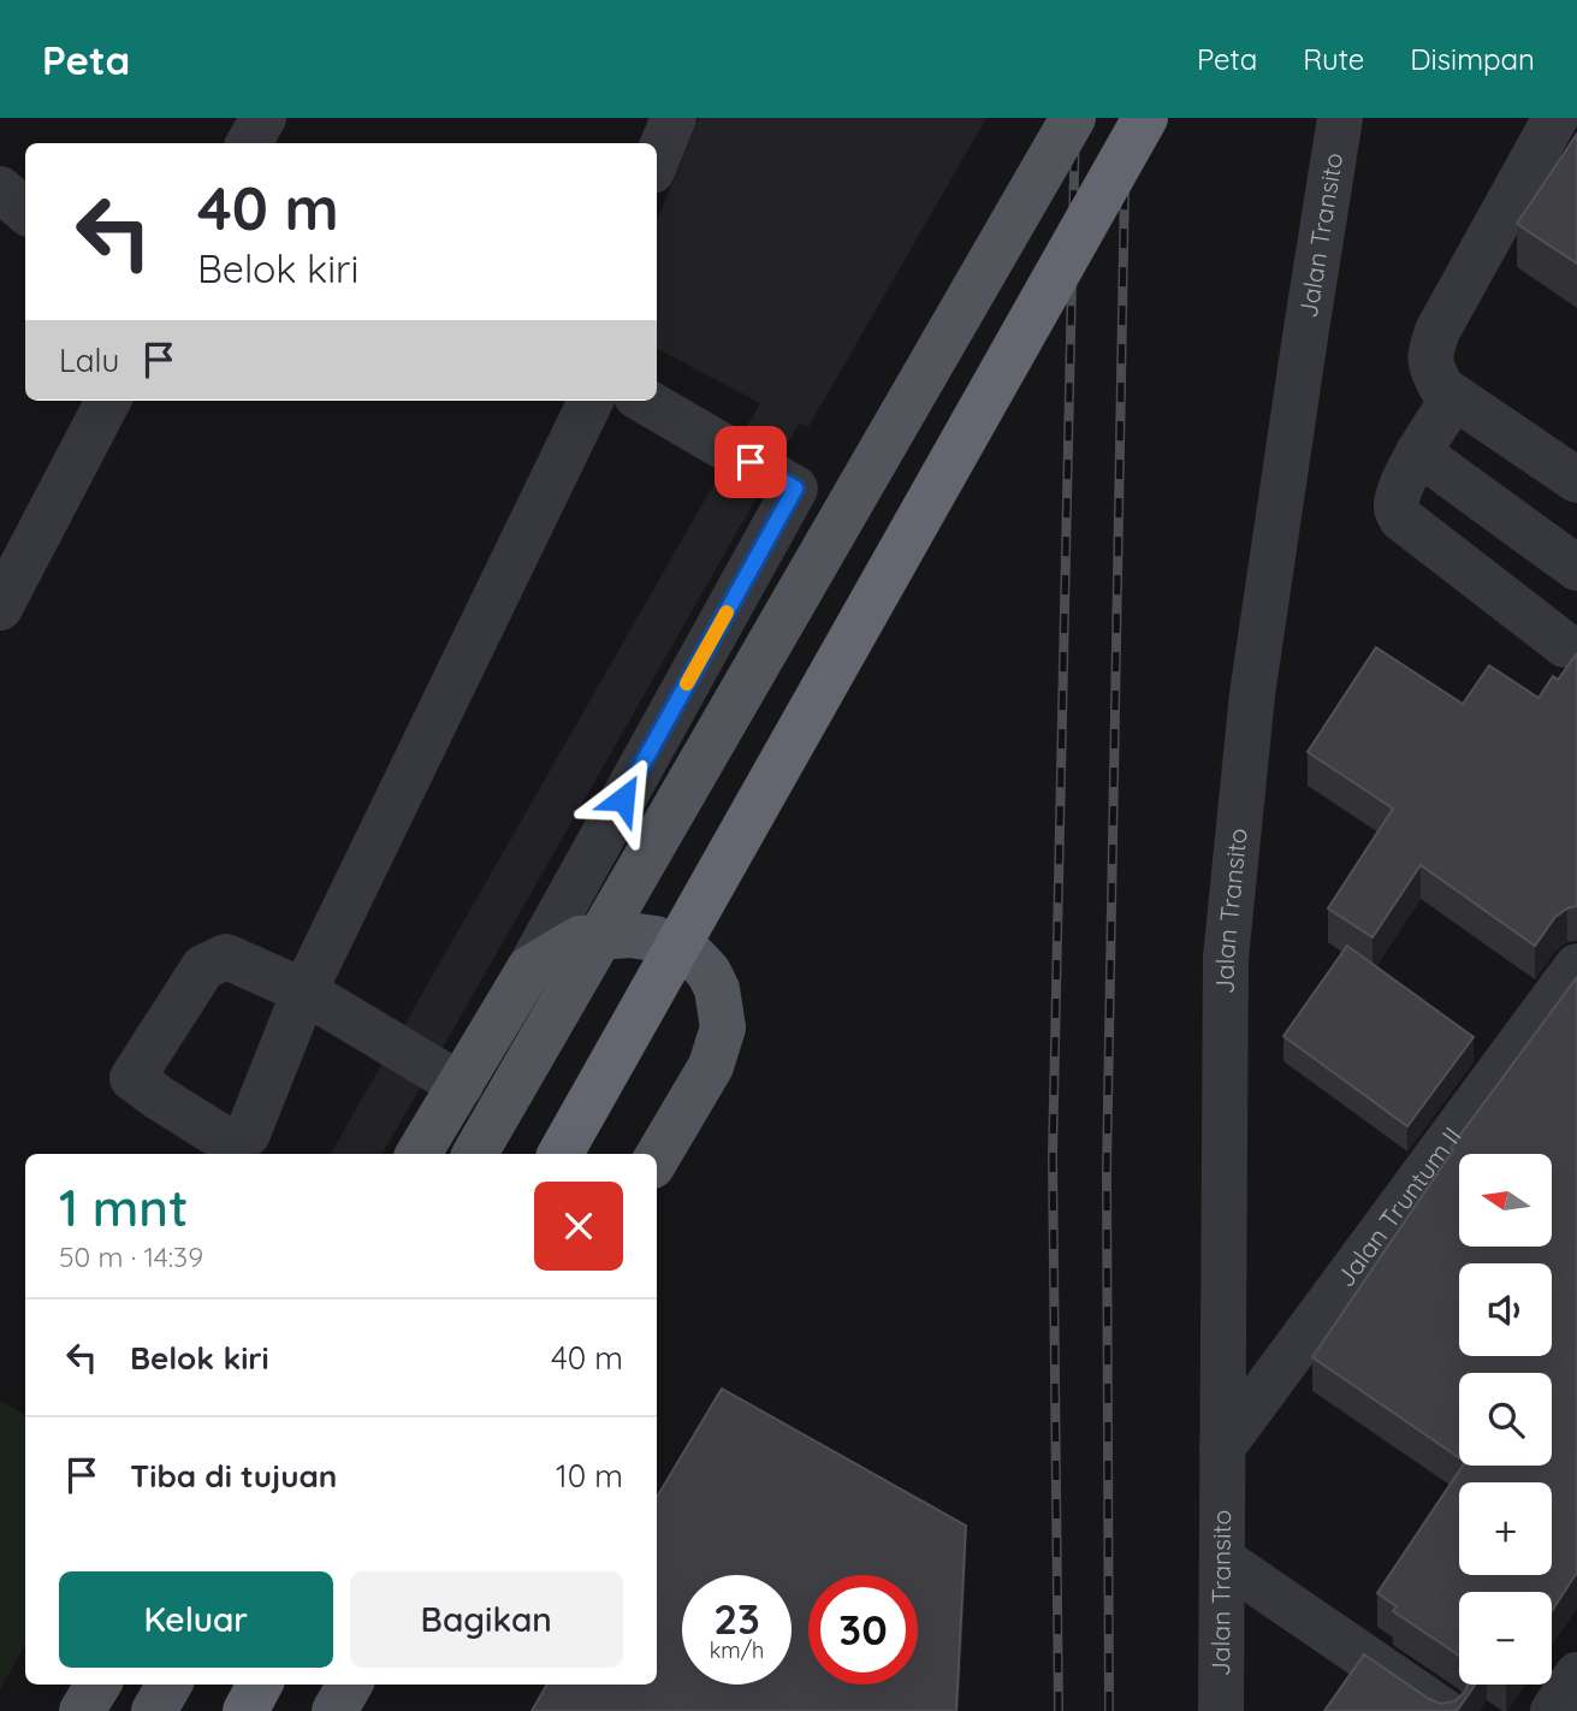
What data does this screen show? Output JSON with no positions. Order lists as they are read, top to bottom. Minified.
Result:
{"streets":{"street":["Jalan Transito","Jalan Truntum II"]},"crossings":[["Jalan Transito","Jalan Truntum II"]],"north":"left","page":{"header":"Peta","nav":["Peta","Rute","Disimpan"],"turn":["40 m","Belok kiri"],"then":"Lalu","map_buttons":["+","−"],"heading":["1 mnt","50 m · 14:39"],"list":[{"name":"Belok kiri","value":"40 m"},{"name":"Tiba di tujuan","value":"10 m"}],"buttons":["Keluar","Bagikan"],"speed":"23 km/h","limit":"30"}}
